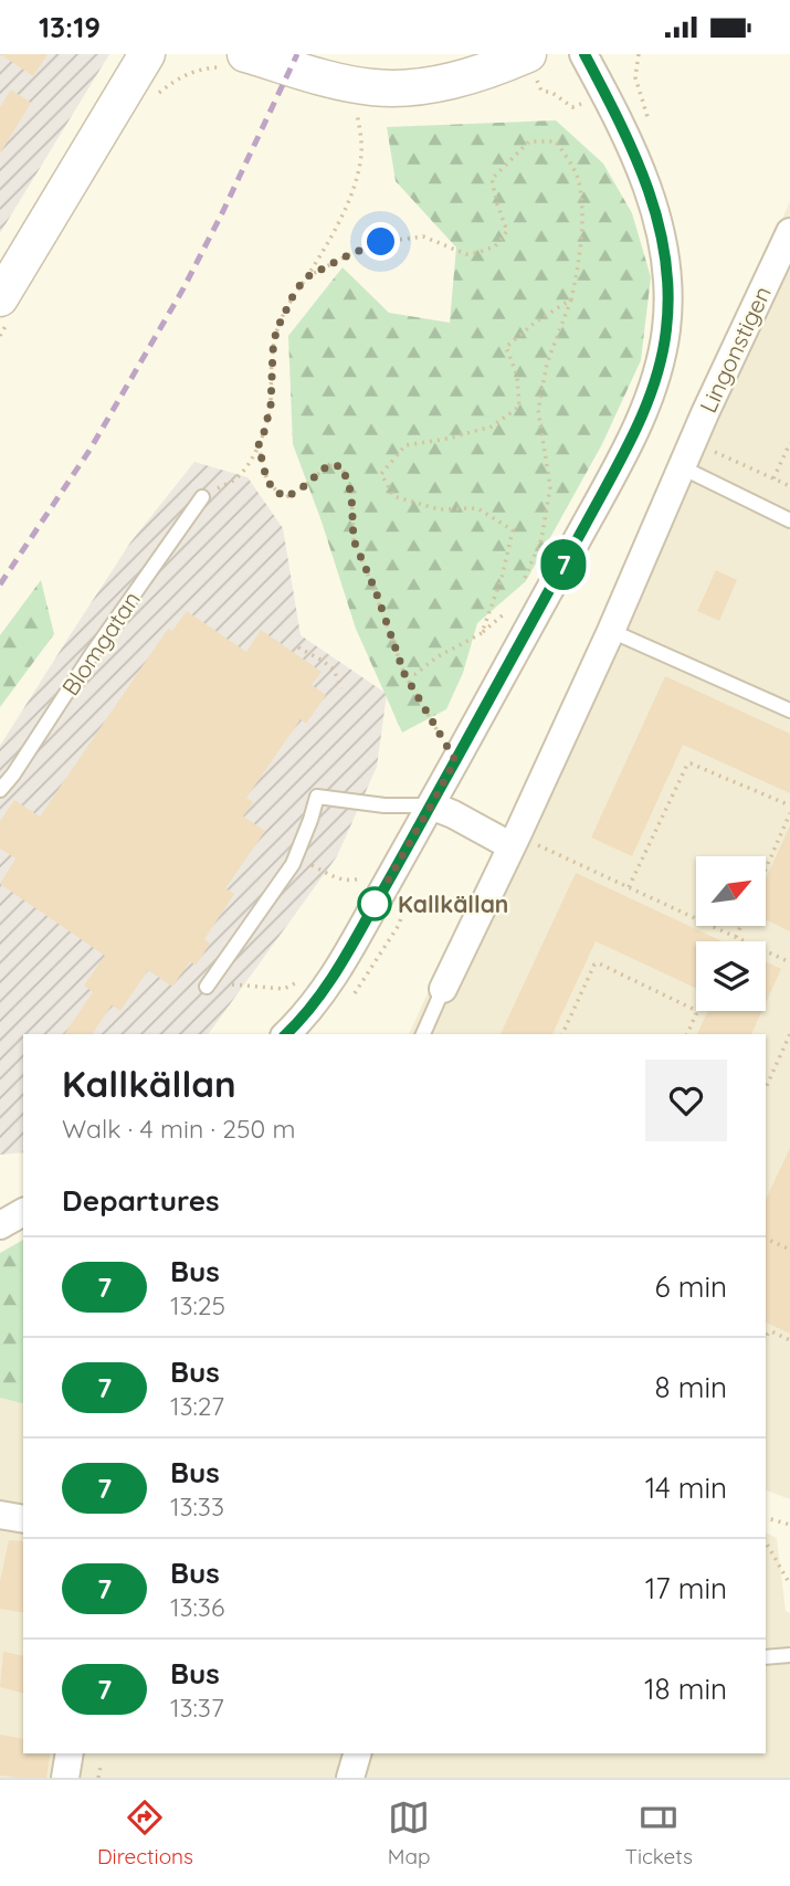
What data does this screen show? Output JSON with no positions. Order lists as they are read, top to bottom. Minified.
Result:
{"streets":{"street":["Lingonstigen"],"lane":["Blomgatan"]},"places":["Kallkällan"],"lines":["bus line 7"],"north":"top right","page":{"status":"13:19","on_map":"7","heading":[["Kallkällan","Walk · 4 min · 250 m"],"Departures"],"list":[{"mark":"7","name":"Bus","note":"13:25","value":"6 min"},{"mark":"7","name":"Bus","note":"13:27","value":"8 min"},{"mark":"7","name":"Bus","note":"13:33","value":"14 min"},{"mark":"7","name":"Bus","note":"13:36","value":"17 min"},{"mark":"7","name":"Bus","note":"13:37","value":"18 min"}],"tabs":["Directions","Map","Tickets"]}}
